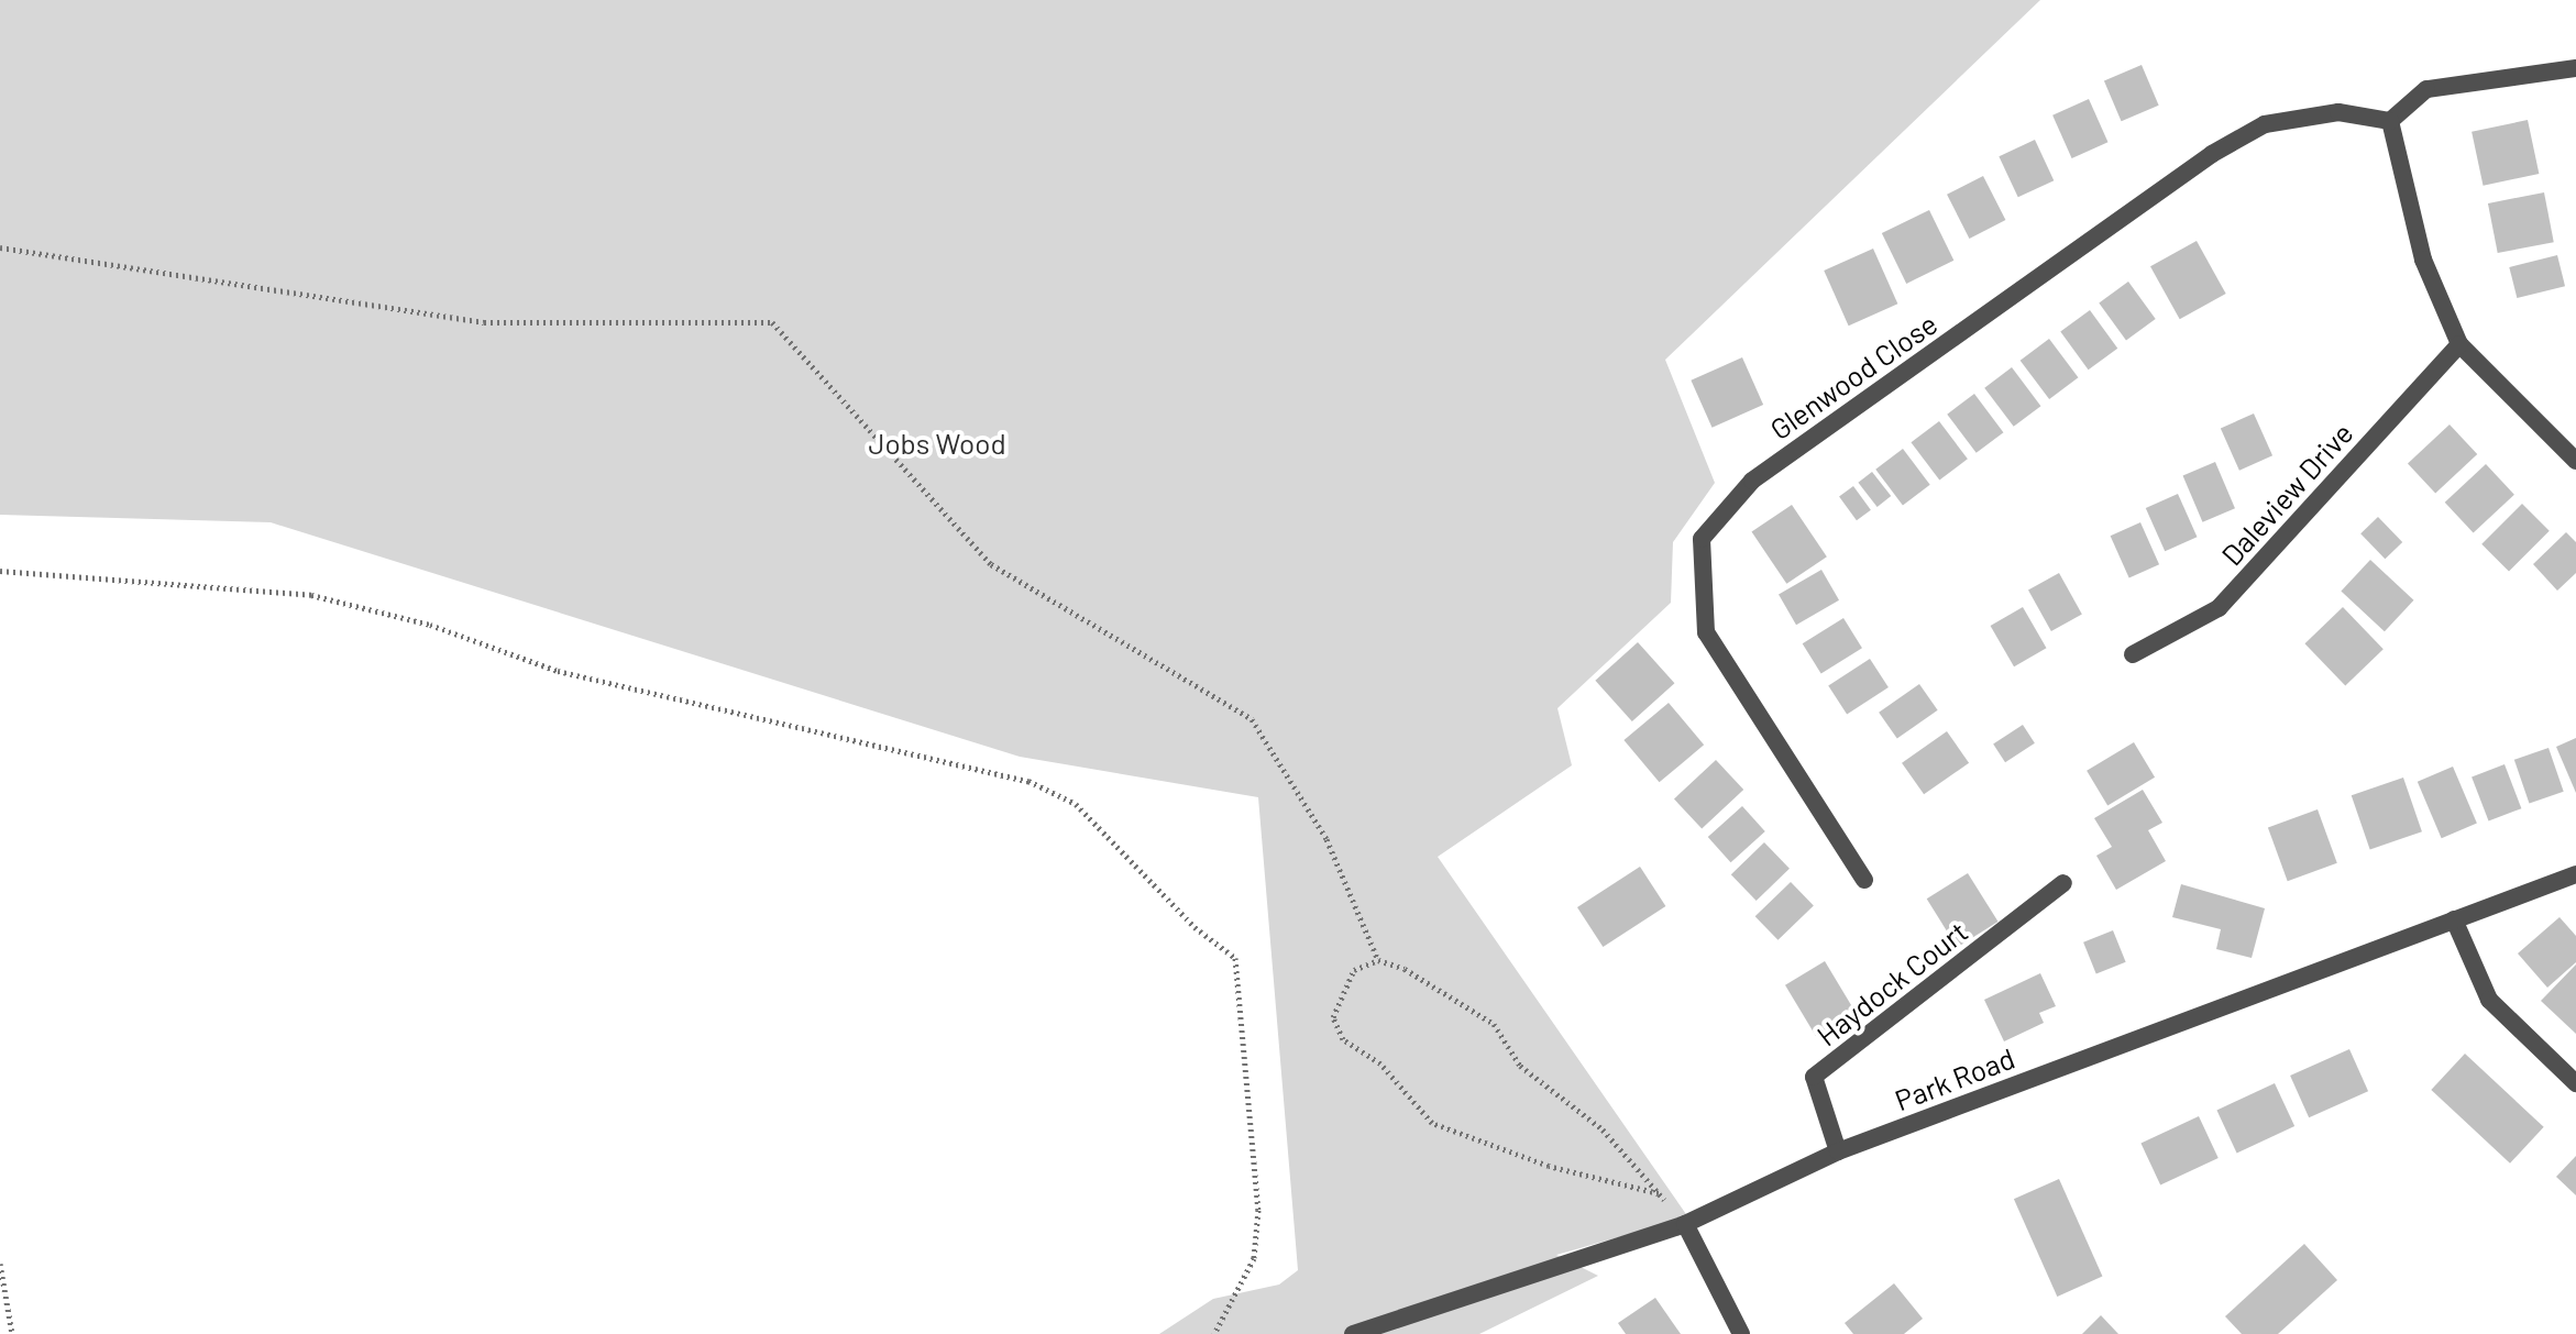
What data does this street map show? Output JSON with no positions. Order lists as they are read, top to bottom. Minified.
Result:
{"streets":{"street":["Glenwood Close","Daleview Drive","Haydock Court","Park Road"]},"crossings":[["Haydock Court","Park Road"]],"parks":["Jobs Wood"]}
